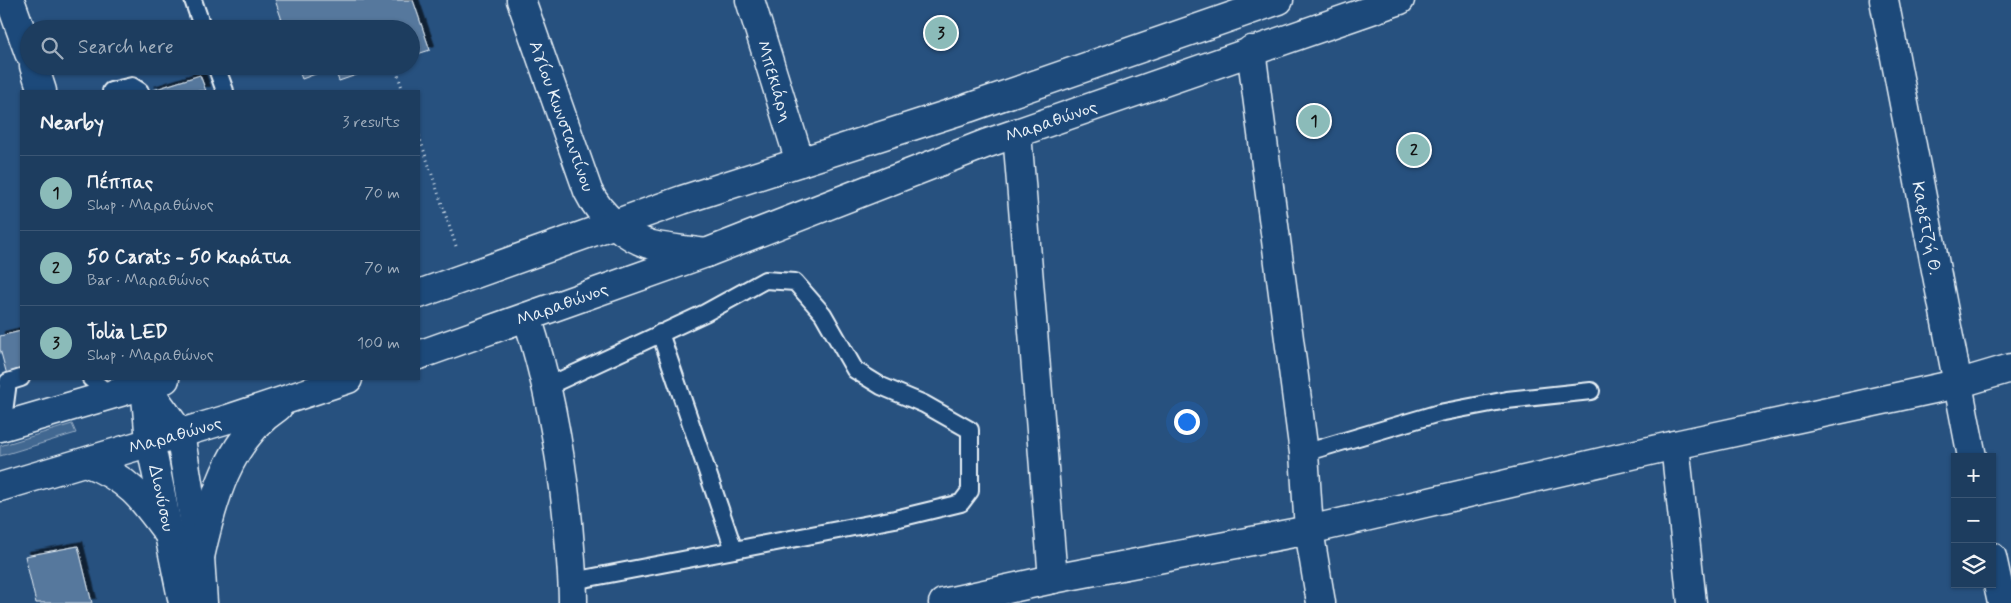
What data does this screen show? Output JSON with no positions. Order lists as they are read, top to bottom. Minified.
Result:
{"streets":{"street":["Μπεκιάρη","Αγίου Κωνσταντίνου","Μαραθώνος","Καφετζή Θ.","Διονύσου"]},"crossings":[["Αγίου Κωνσταντίνου","Μαραθώνος"],["Μαραθώνος","Διονύσου"]],"page":{"pins":["3","1","2"],"search":"Search here","heading":["Nearby","3 results"],"list":[{"mark":"1","name":"Πέππας","note":"Shop · Μαραθώνος","value":"70 m"},{"mark":"2","name":"50 Carats - 50 Καράτια","note":"Bar · Μαραθώνος","value":"70 m"},{"mark":"3","name":"Tolia LED","note":"Shop · Μαραθώνος","value":"100 m"}],"map_buttons":["+","−"]}}
